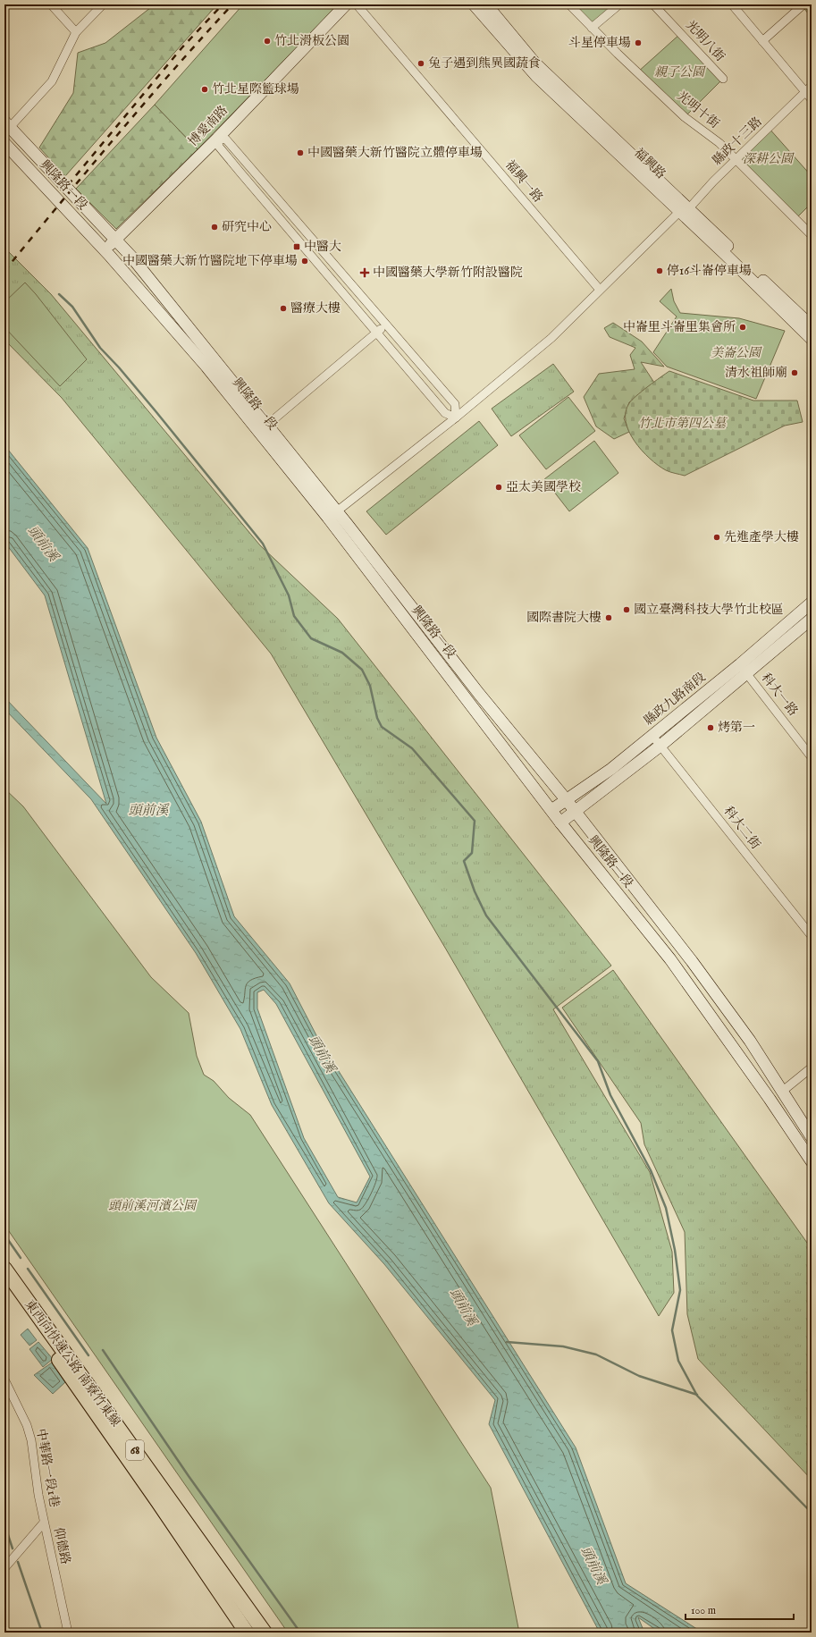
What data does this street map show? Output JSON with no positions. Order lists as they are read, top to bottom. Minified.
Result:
{"streets":{"highway":["東西向快速公路 南寮竹東線","68"],"street":["光明八街","光明十街","博愛南路","縣政十三路","福興路","福興一路","興隆路一段","科大一路","縣政九路南段","科大二街","中華路一段1巷","仰德路"]},"crossings":[["光明十街","縣政十三路"],["博愛南路","興隆路一段"],["縣政十三路","福興路"],["興隆路一段","縣政九路南段"],["科大一路","縣政九路南段"],["縣政九路南段","科大二街"],["中華路一段1巷","仰德路"]],"water":["頭前溪"],"parks":["親子公園","深耕公園","美崙公園","竹北市第四公墓","頭前溪河濱公園"],"places":{"other":["竹北滑板公園","斗星停車場","兔子遇到熊異國蔬食","竹北星際籃球場","中國醫藥大新竹醫院立體停車場","研究中心","中國醫藥大新竹醫院地下停車場","停16斗崙停車場","醫療大樓","中崙里斗崙里集會所","清水祖師廟","亞太美國學校","先進產學大樓","國立臺灣科技大學竹北校區","國際書院大樓","烤第一"],"transit":["中醫大"],"health":["中國醫藥大學新竹附設醫院"]},"scale_bar":"100 m"}
